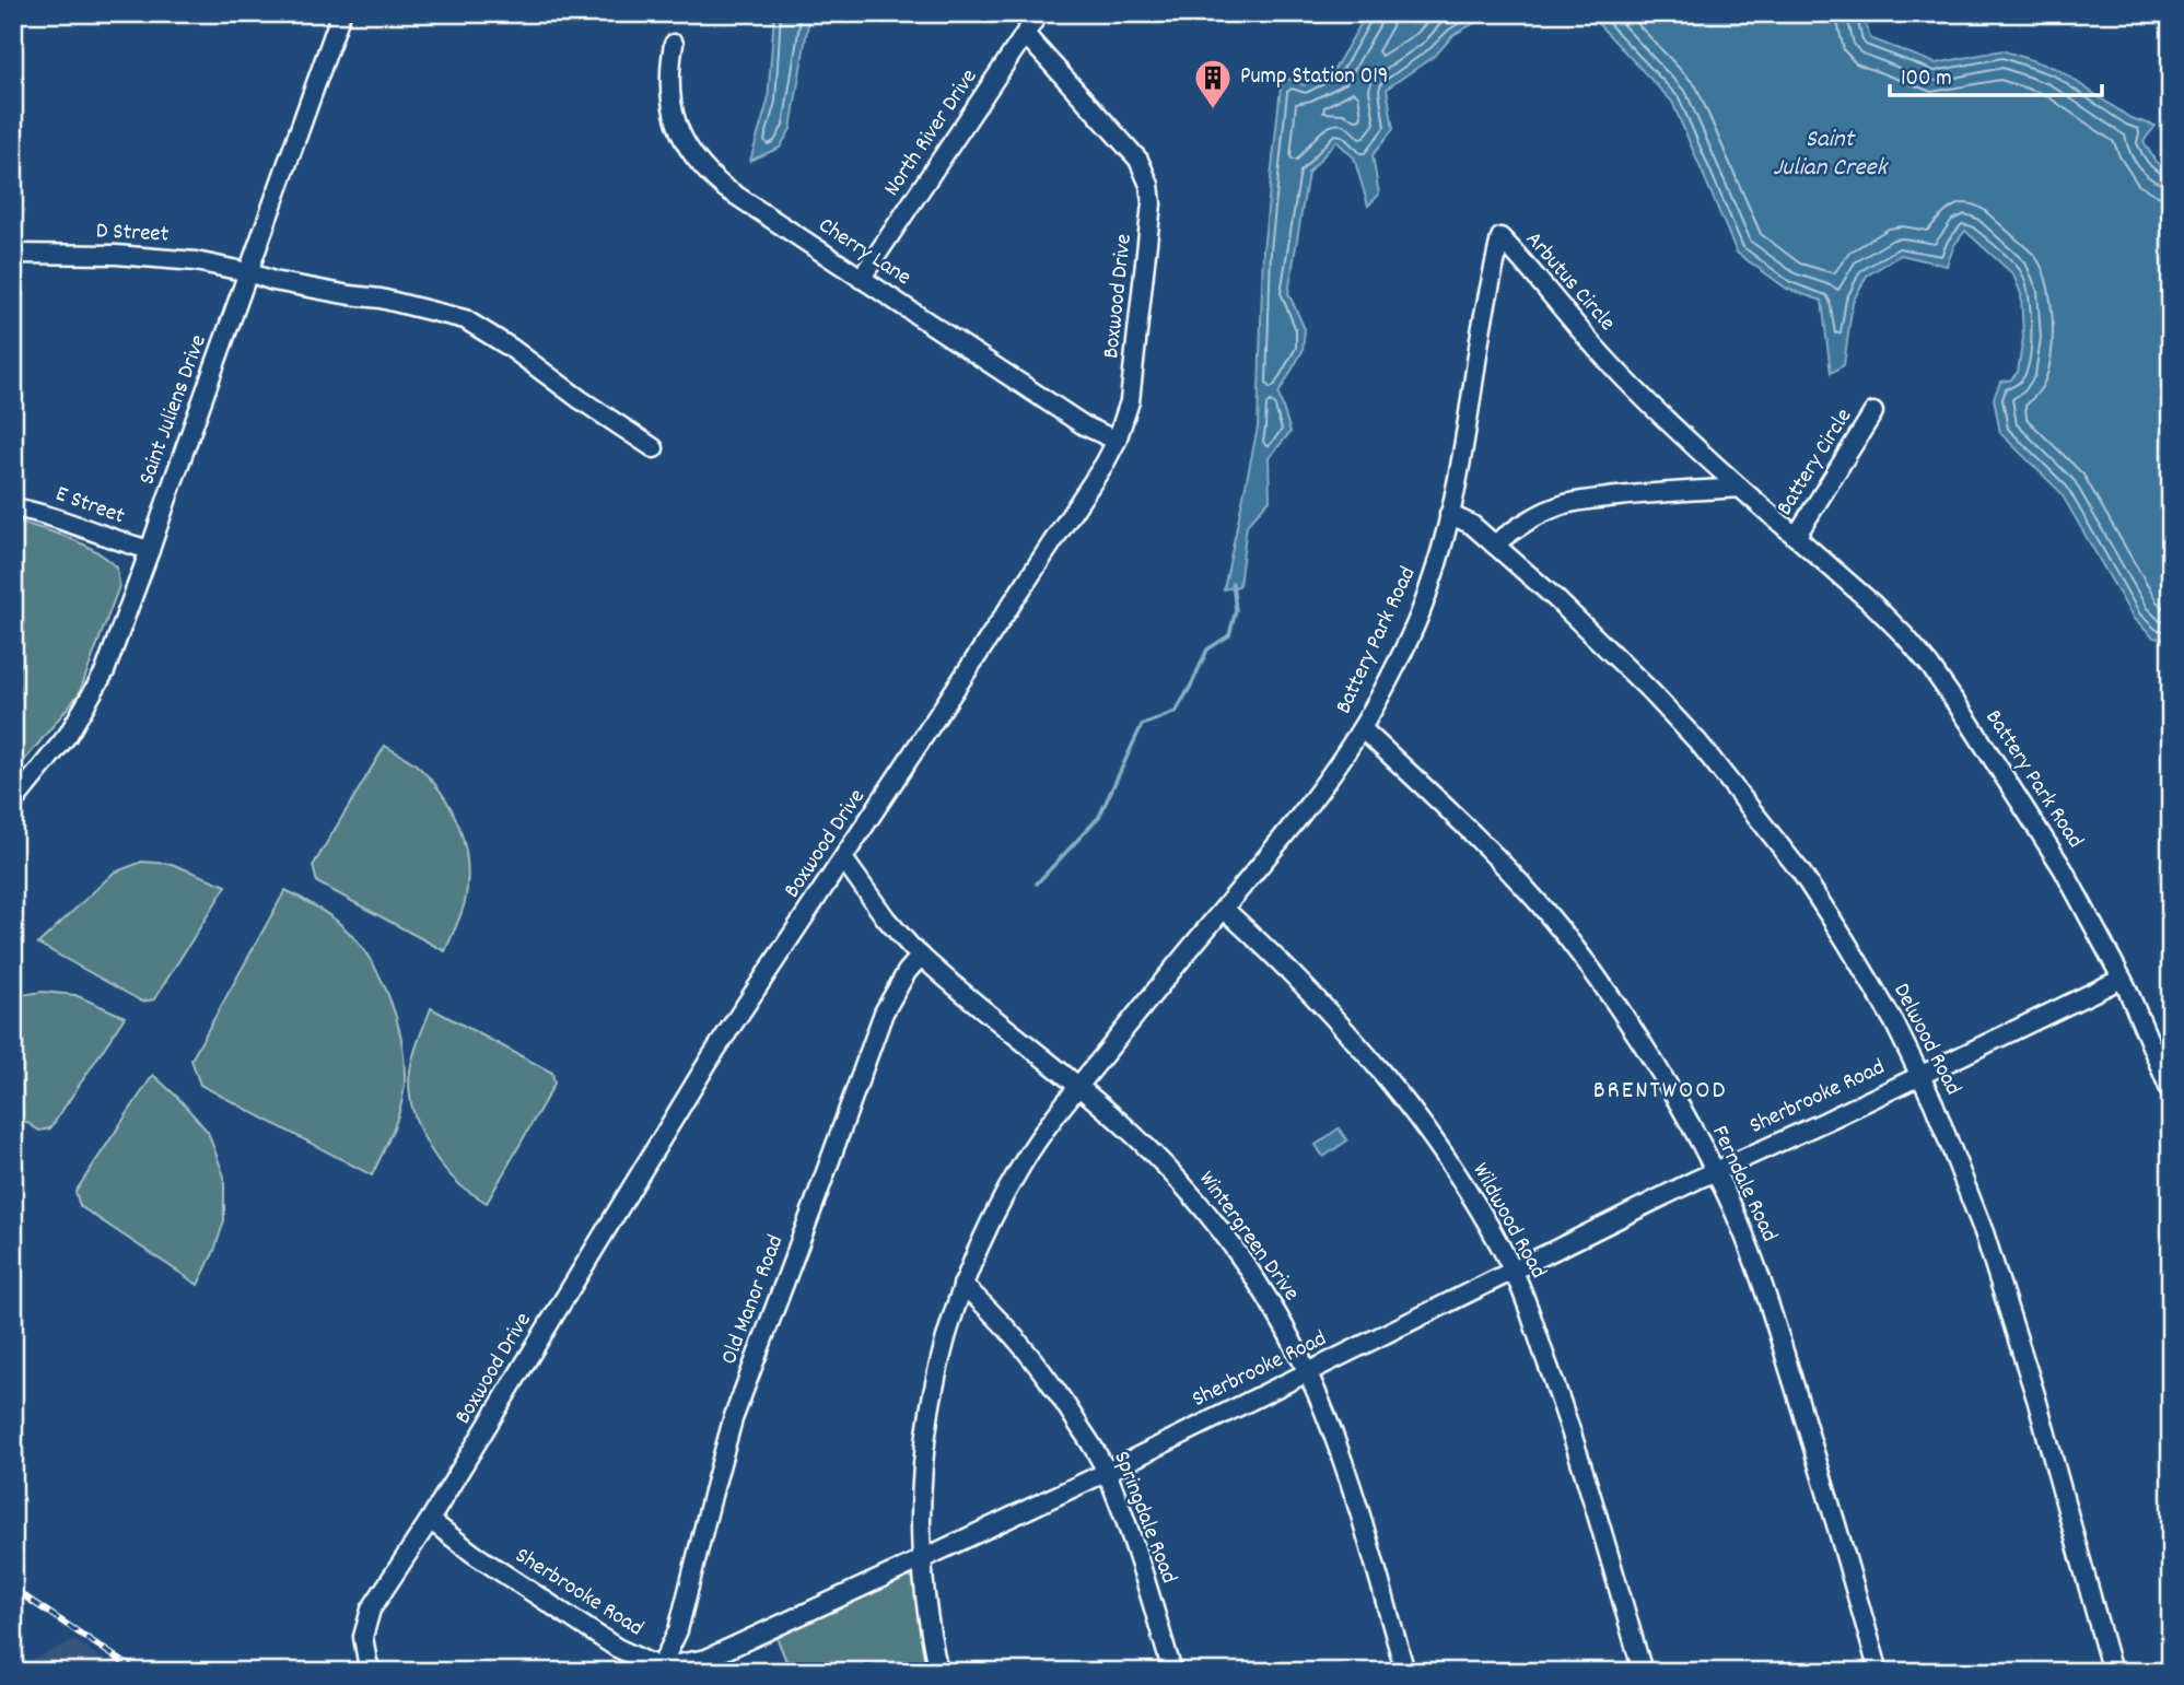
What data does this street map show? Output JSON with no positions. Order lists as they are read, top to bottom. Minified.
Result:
{"streets":{"street":["North River Drive","D Street","Cherry Lane","Arbutus Circle","Boxwood Drive","Saint Juliens Drive","Battery Circle","E Street","Battery Park Road","Delwood Road","Sherbrooke Road","Ferndale Road","Wildwood Road","Wintergreen Drive","Old Manor Road","Springdale Road"]},"crossings":[["North River Drive","Cherry Lane"],["North River Drive","Boxwood Drive"],["D Street","Saint Juliens Drive"],["Cherry Lane","Boxwood Drive"],["Arbutus Circle","Battery Park Road"],["Boxwood Drive","Sherbrooke Road"],["Boxwood Drive","Wintergreen Drive"],["Saint Juliens Drive","E Street"],["Battery Circle","Battery Park Road"],["Battery Park Road","Sherbrooke Road"],["Battery Park Road","Ferndale Road"],["Battery Park Road","Wildwood Road"],["Battery Park Road","Wintergreen Drive"],["Battery Park Road","Springdale Road"],["Delwood Road","Sherbrooke Road"],["Sherbrooke Road","Ferndale Road"],["Sherbrooke Road","Wildwood Road"],["Sherbrooke Road","Wintergreen Drive"],["Sherbrooke Road","Old Manor Road"],["Sherbrooke Road","Springdale Road"],["Wintergreen Drive","Old Manor Road"]],"districts":["BRENTWOOD"],"water":["Saint Julian Creek"],"places":{"building":["Pump Station 019"]},"scale_bar":"100 m"}
